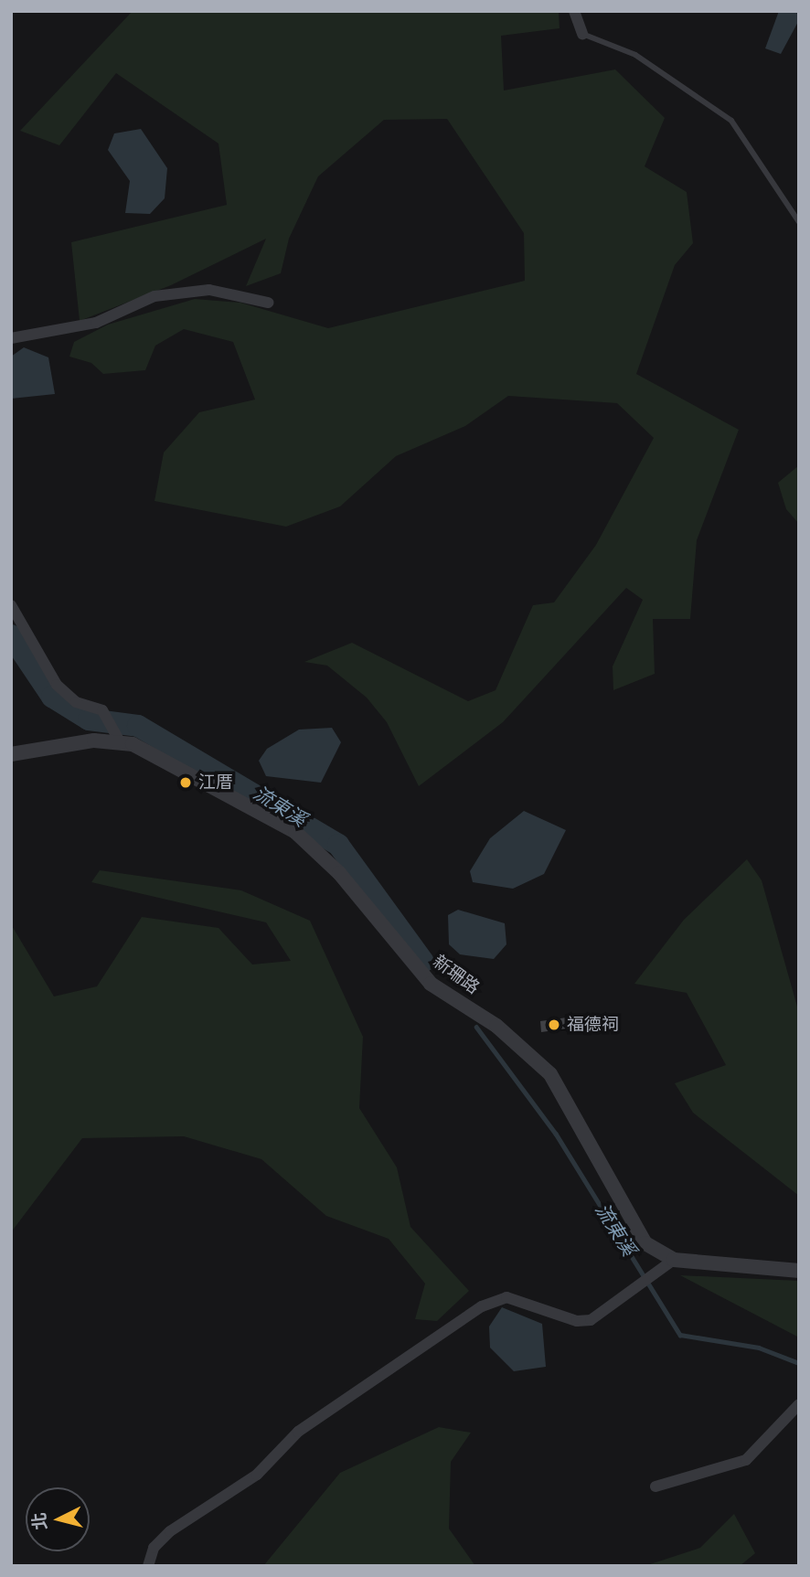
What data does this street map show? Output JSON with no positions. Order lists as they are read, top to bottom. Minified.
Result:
{"streets":{"street":["新珊路"]},"water":["流東溪"],"places":["江厝","福德祠"],"north":"left"}
